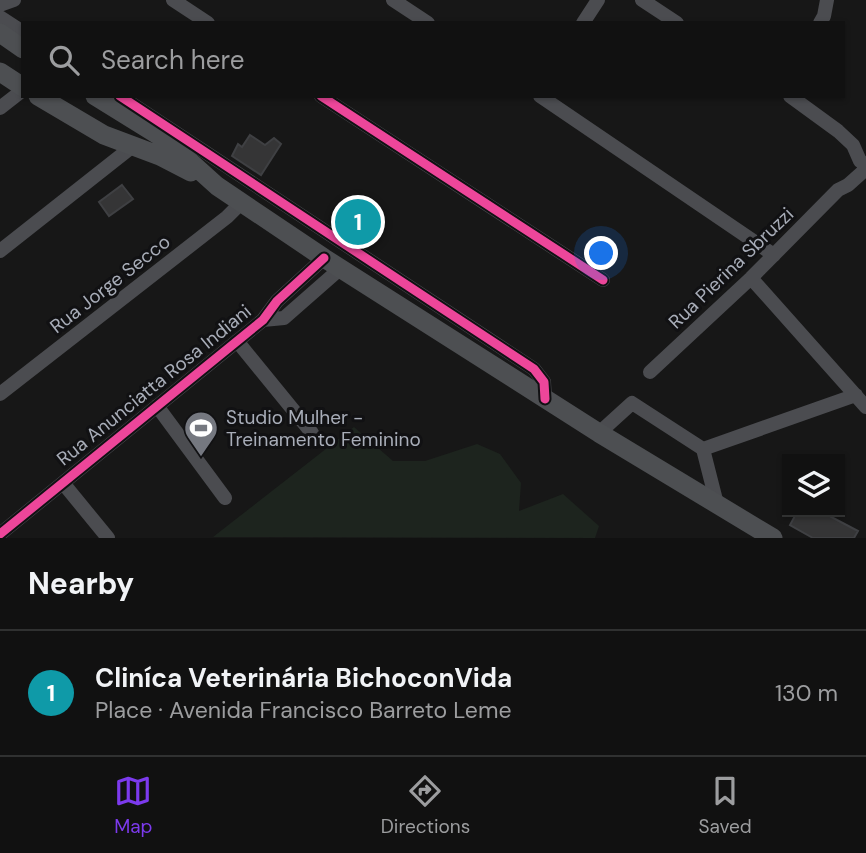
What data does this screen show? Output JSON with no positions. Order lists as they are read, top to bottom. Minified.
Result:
{"streets":{"street":["Rua Pierina Sbruzzi","Rua Jorge Secco","Rua Anunciatta Rosa Indiani"]},"places":{"sports":["Studio Mulher - Treinamento Feminino"]},"page":{"search":"Search here","pins":"1","heading":"Nearby","list":[{"mark":"1","name":"Cliníca Veterinária BichoconVida","note":"Place · Avenida Francisco Barreto Leme","value":"130 m"}],"nav":["Map","Directions","Saved"]}}
